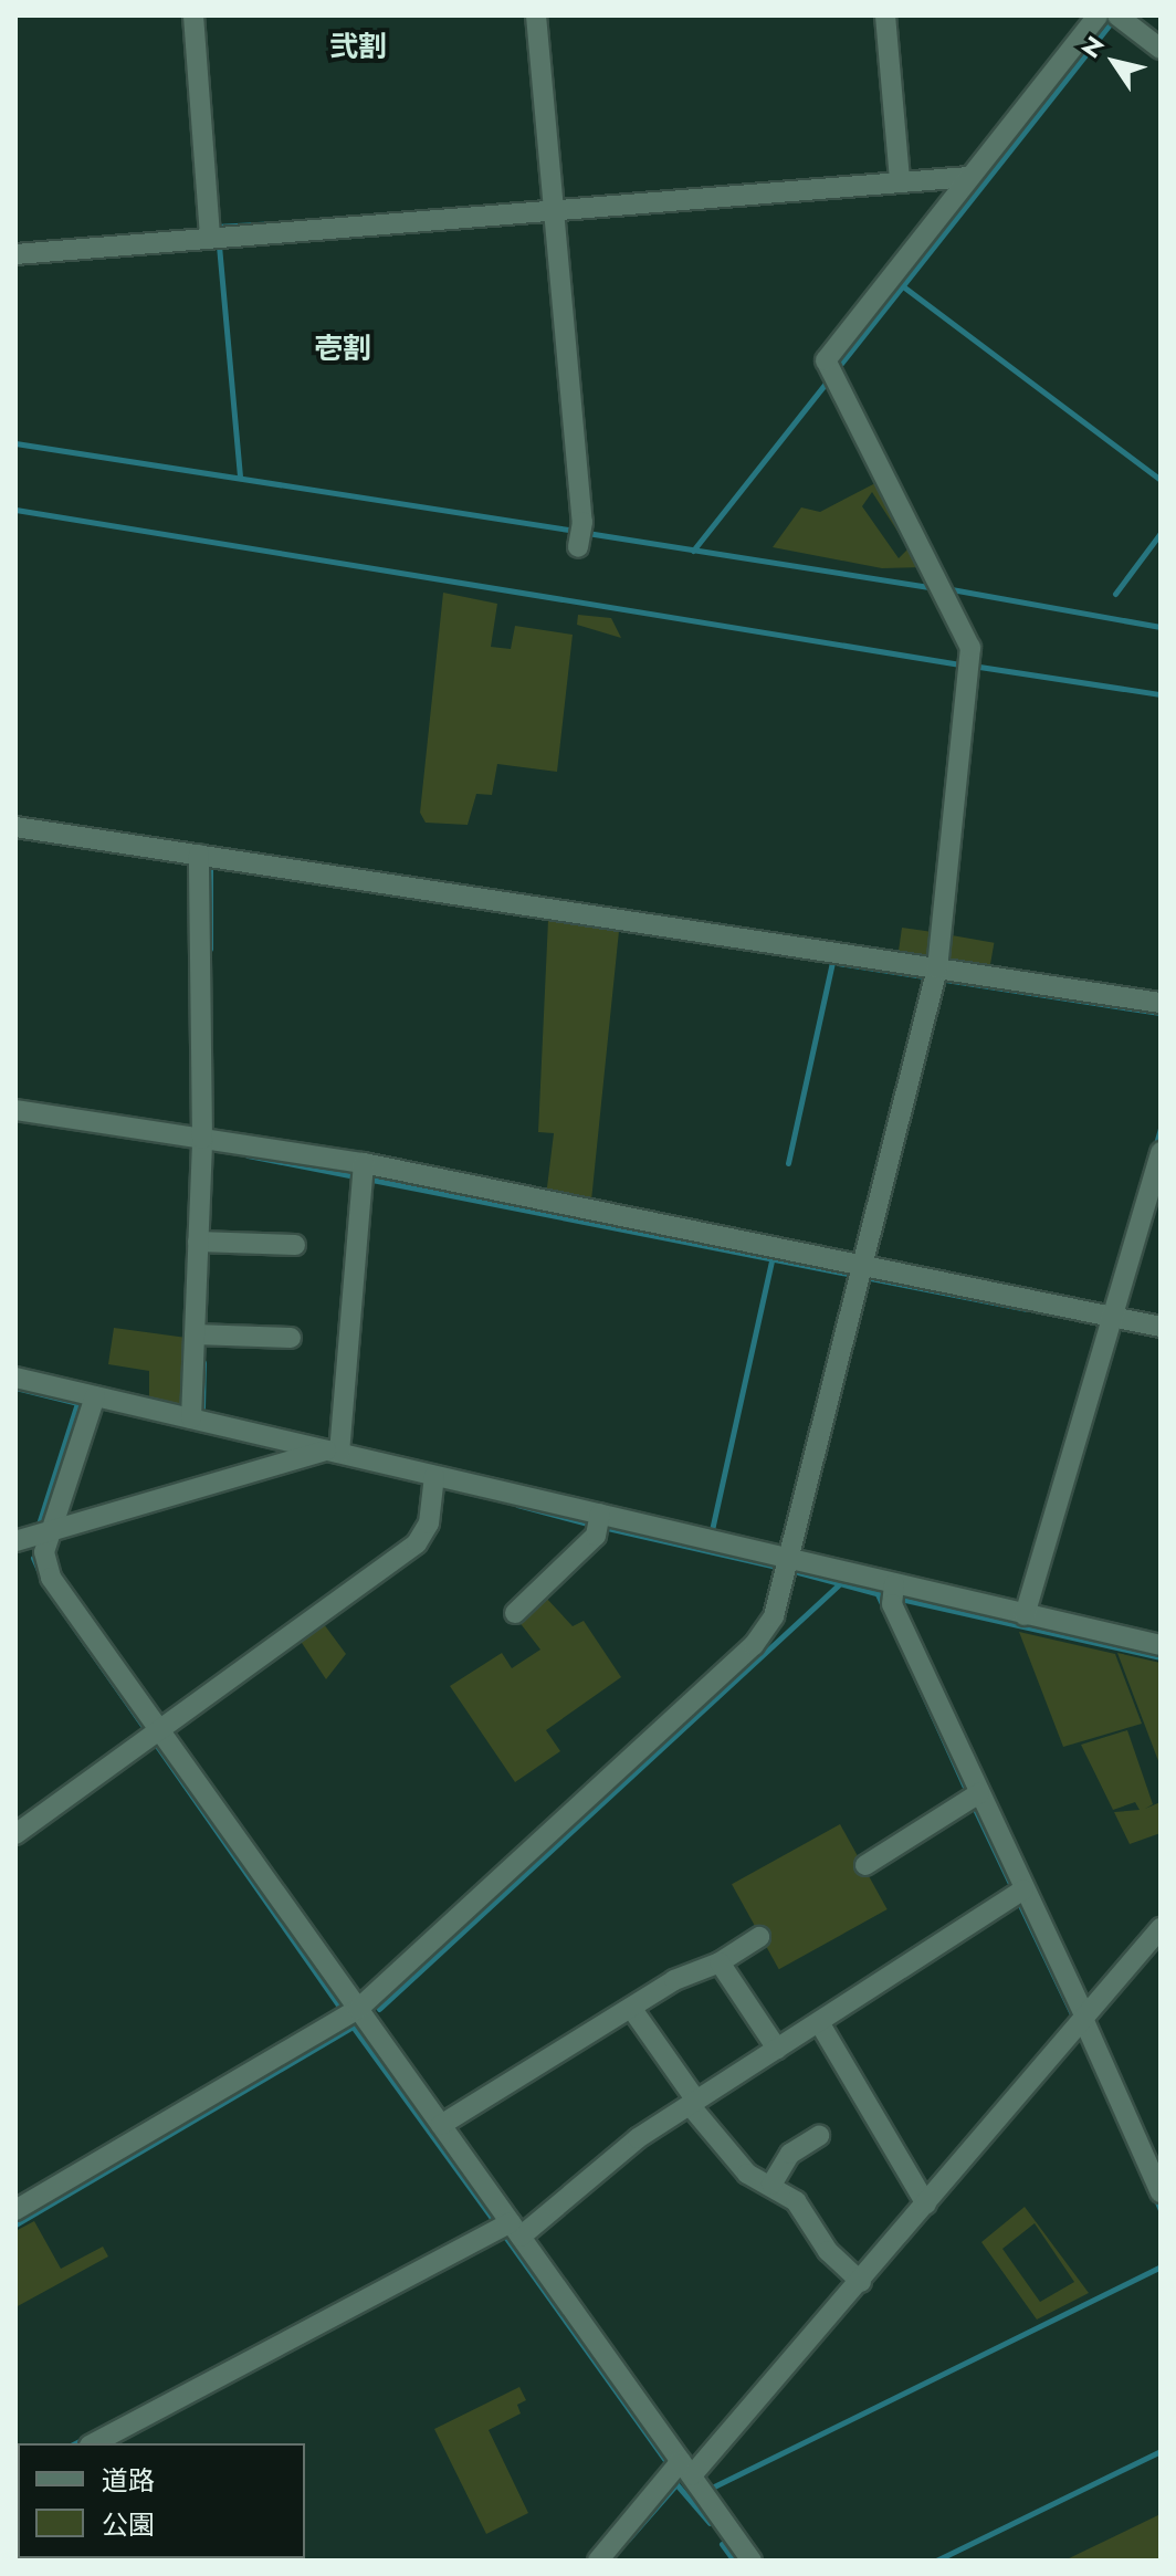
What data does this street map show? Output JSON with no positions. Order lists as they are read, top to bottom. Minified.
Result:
{"districts":["弐割","壱割"],"legend":["道路","公園"],"north":"top left"}
